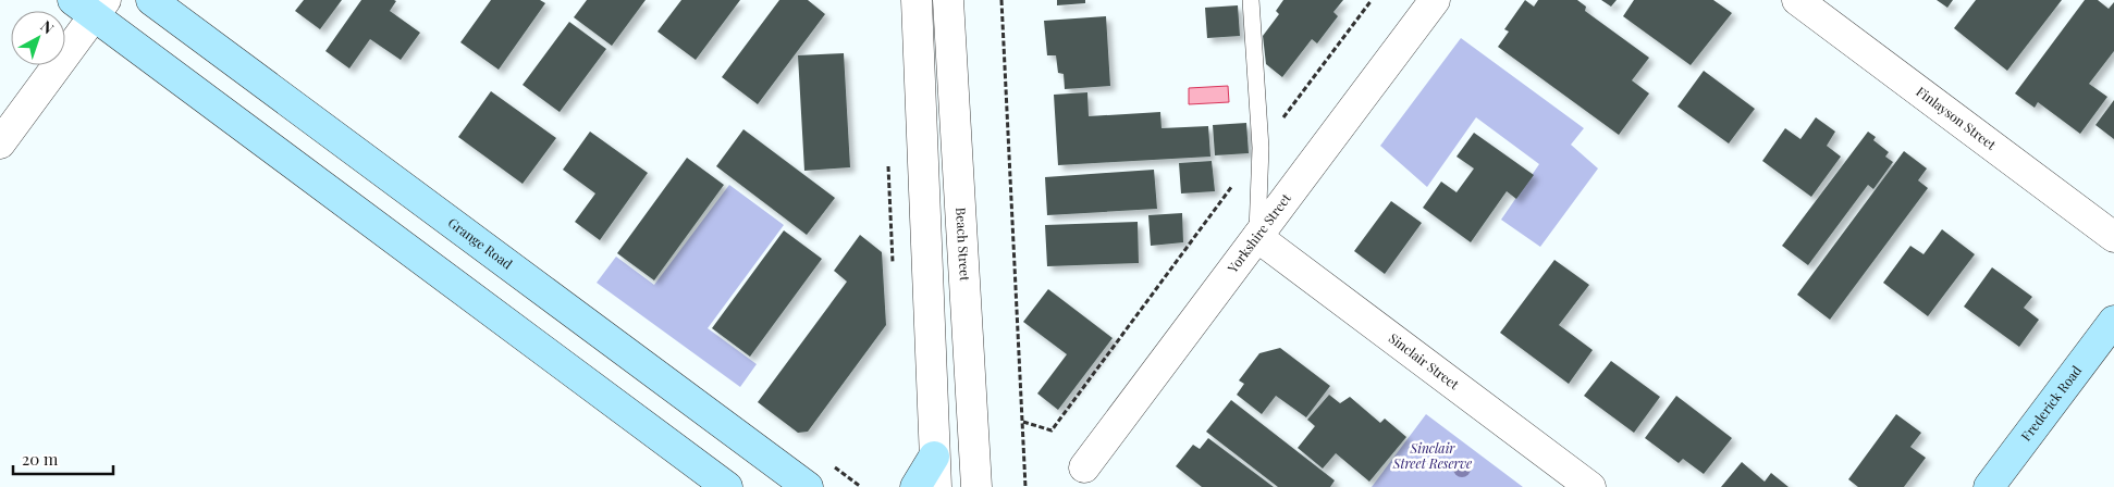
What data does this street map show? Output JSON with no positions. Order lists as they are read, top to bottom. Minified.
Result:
{"streets":{"main road":["Grange Road","Frederick Road"],"street":["Finlayson Street","Yorkshire Street","Beach Street","Sinclair Street"]},"crossings":[["Yorkshire Street","Sinclair Street"]],"parks":["Sinclair Street Reserve"],"scale_bar":"20 m","north":"top right"}
